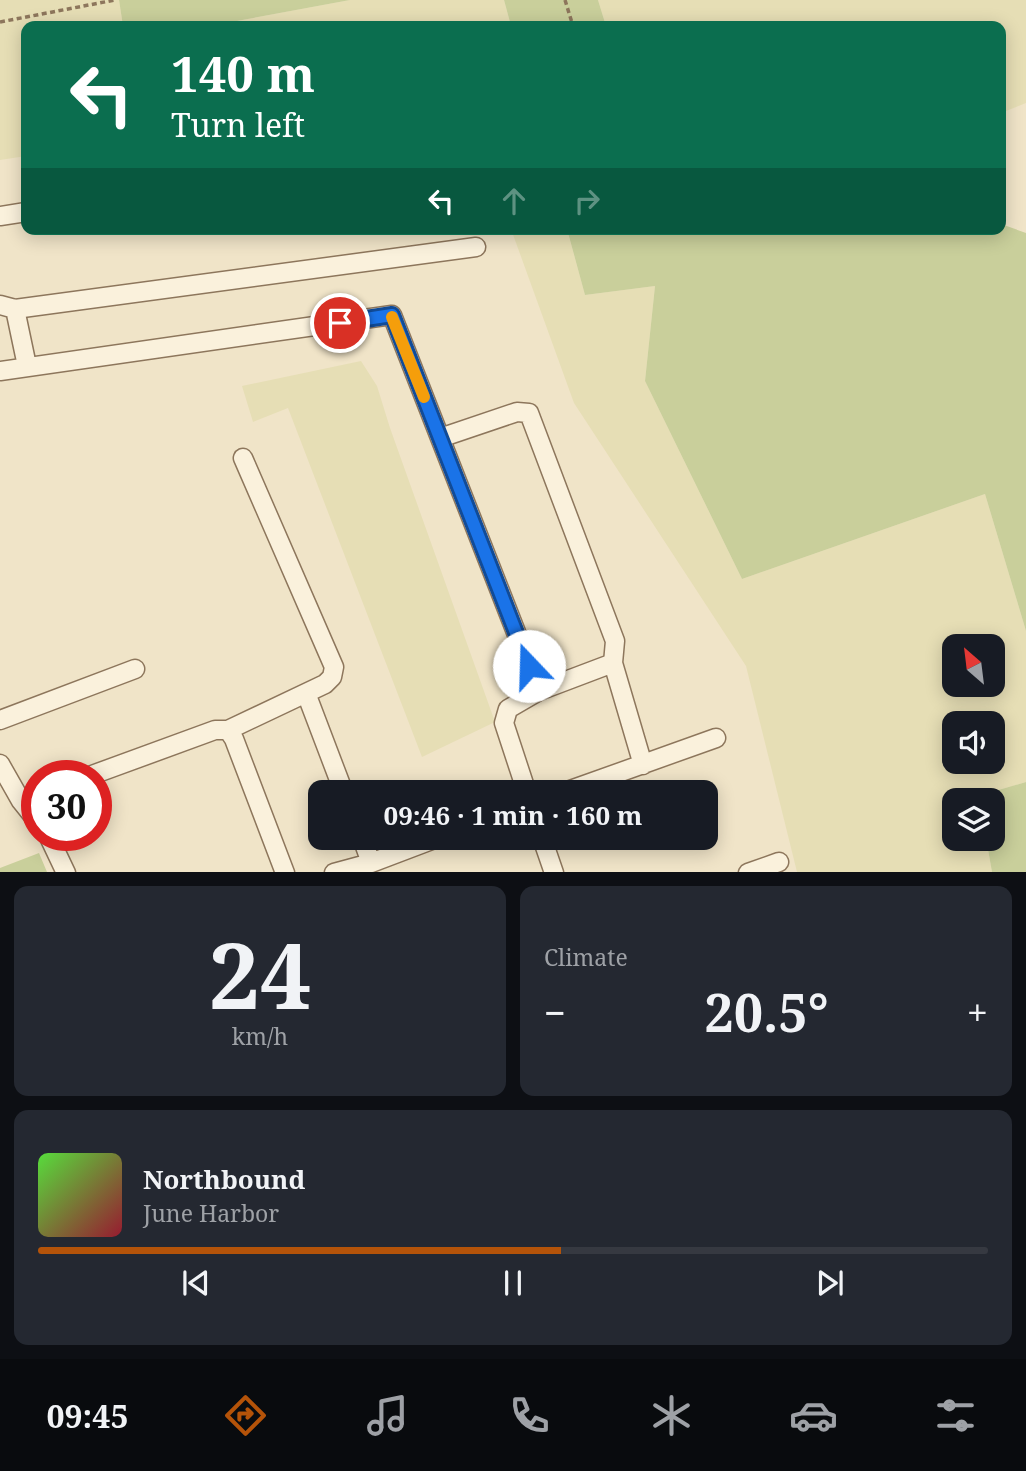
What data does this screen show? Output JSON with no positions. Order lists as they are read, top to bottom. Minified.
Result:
{"north":"top left","page":{"turn":["140 m","Turn left"],"limit":"30","trip":"09:46 · 1 min · 160 m","tile":[["24","km/h"],"Climate"],"heat":["−","20.5°","+"],"song":["Northbound","June Harbor"],"tabs":"09:45"}}
